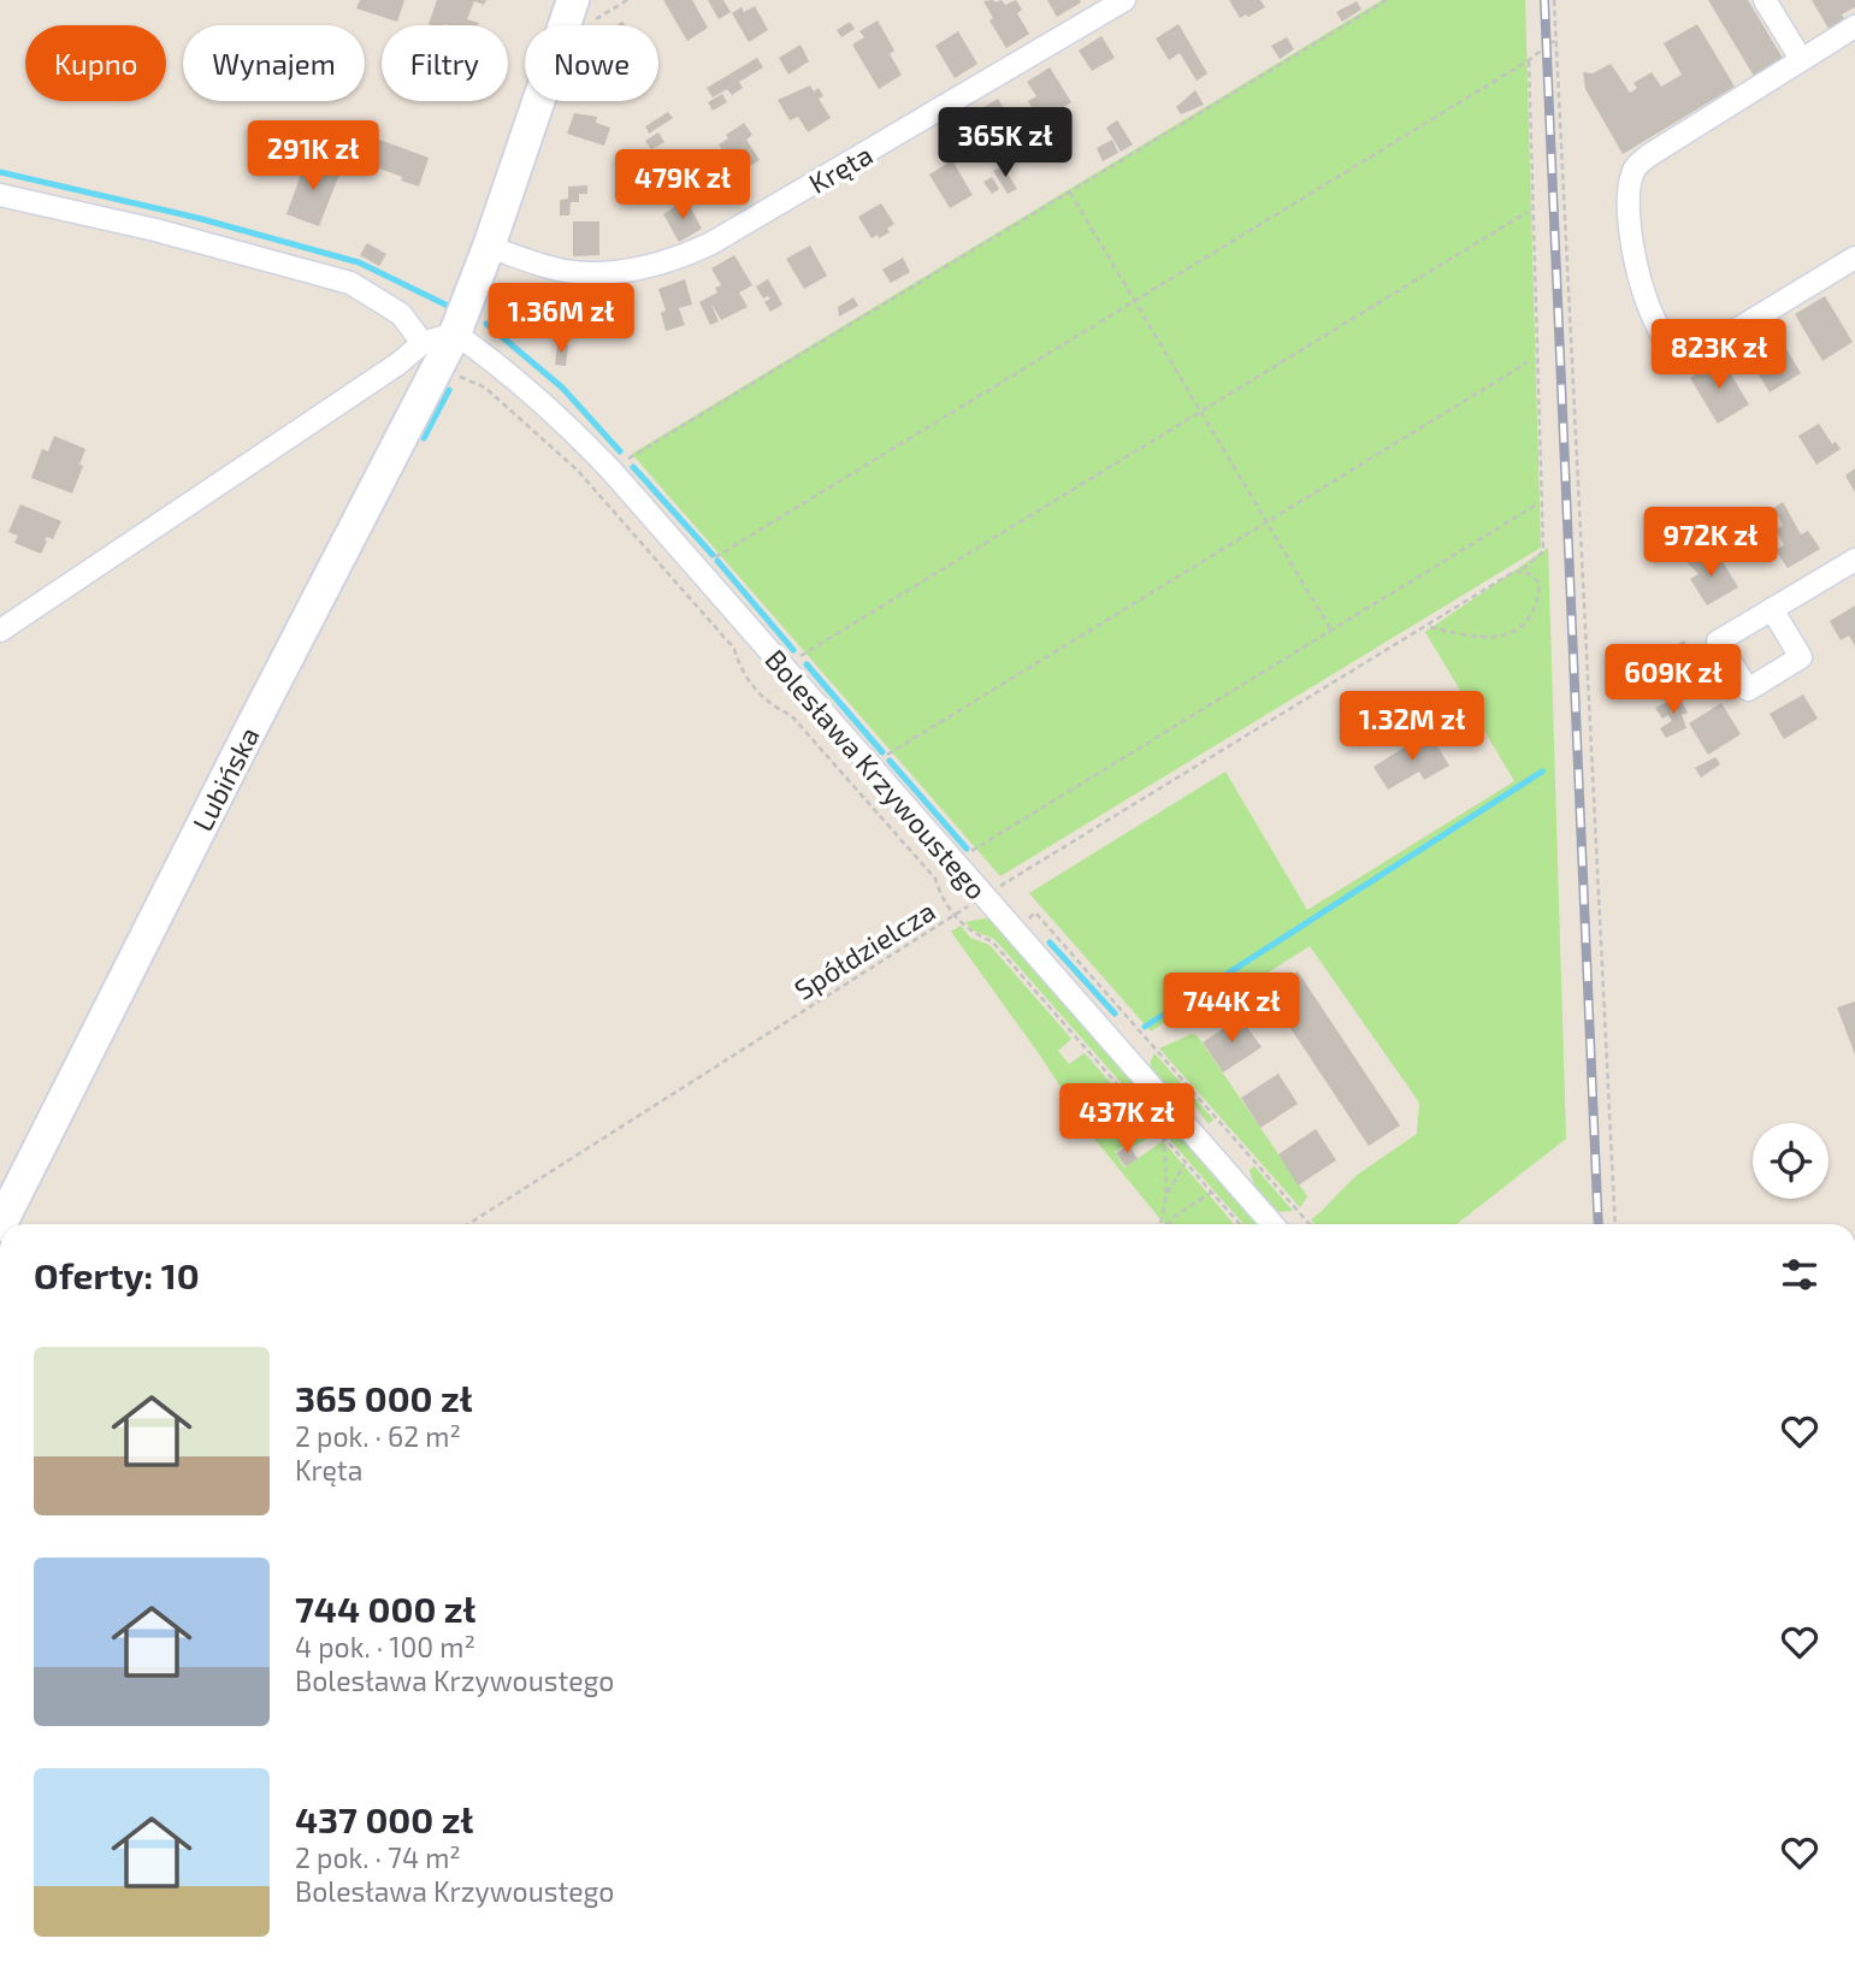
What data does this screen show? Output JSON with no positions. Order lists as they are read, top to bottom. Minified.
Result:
{"streets":{"main road":["Lubińska"],"street":["Kręta","Bolesława Krzywoustego"],"path":["Spółdzielcza"]},"crossings":[["Kręta","Lubińska"],["Bolesława Krzywoustego","Lubińska"],["Bolesława Krzywoustego","Spółdzielcza"]],"page":{"chip":["Kupno","Wynajem","Filtry","Nowe"],"price":["365K zł","291K zł","479K zł","1.36M zł","823K zł","972K zł","609K zł","1.32M zł","744K zł","437K zł"],"heading":"Oferty: 10","list":[{"name":"365 000 zł","note":"2 pok. · 62 m² · Kręta"},{"name":"744 000 zł","note":"4 pok. · 100 m² · Bolesława Krzywoustego"},{"name":"437 000 zł","note":"2 pok. · 74 m² · Bolesława Krzywoustego"}]}}
